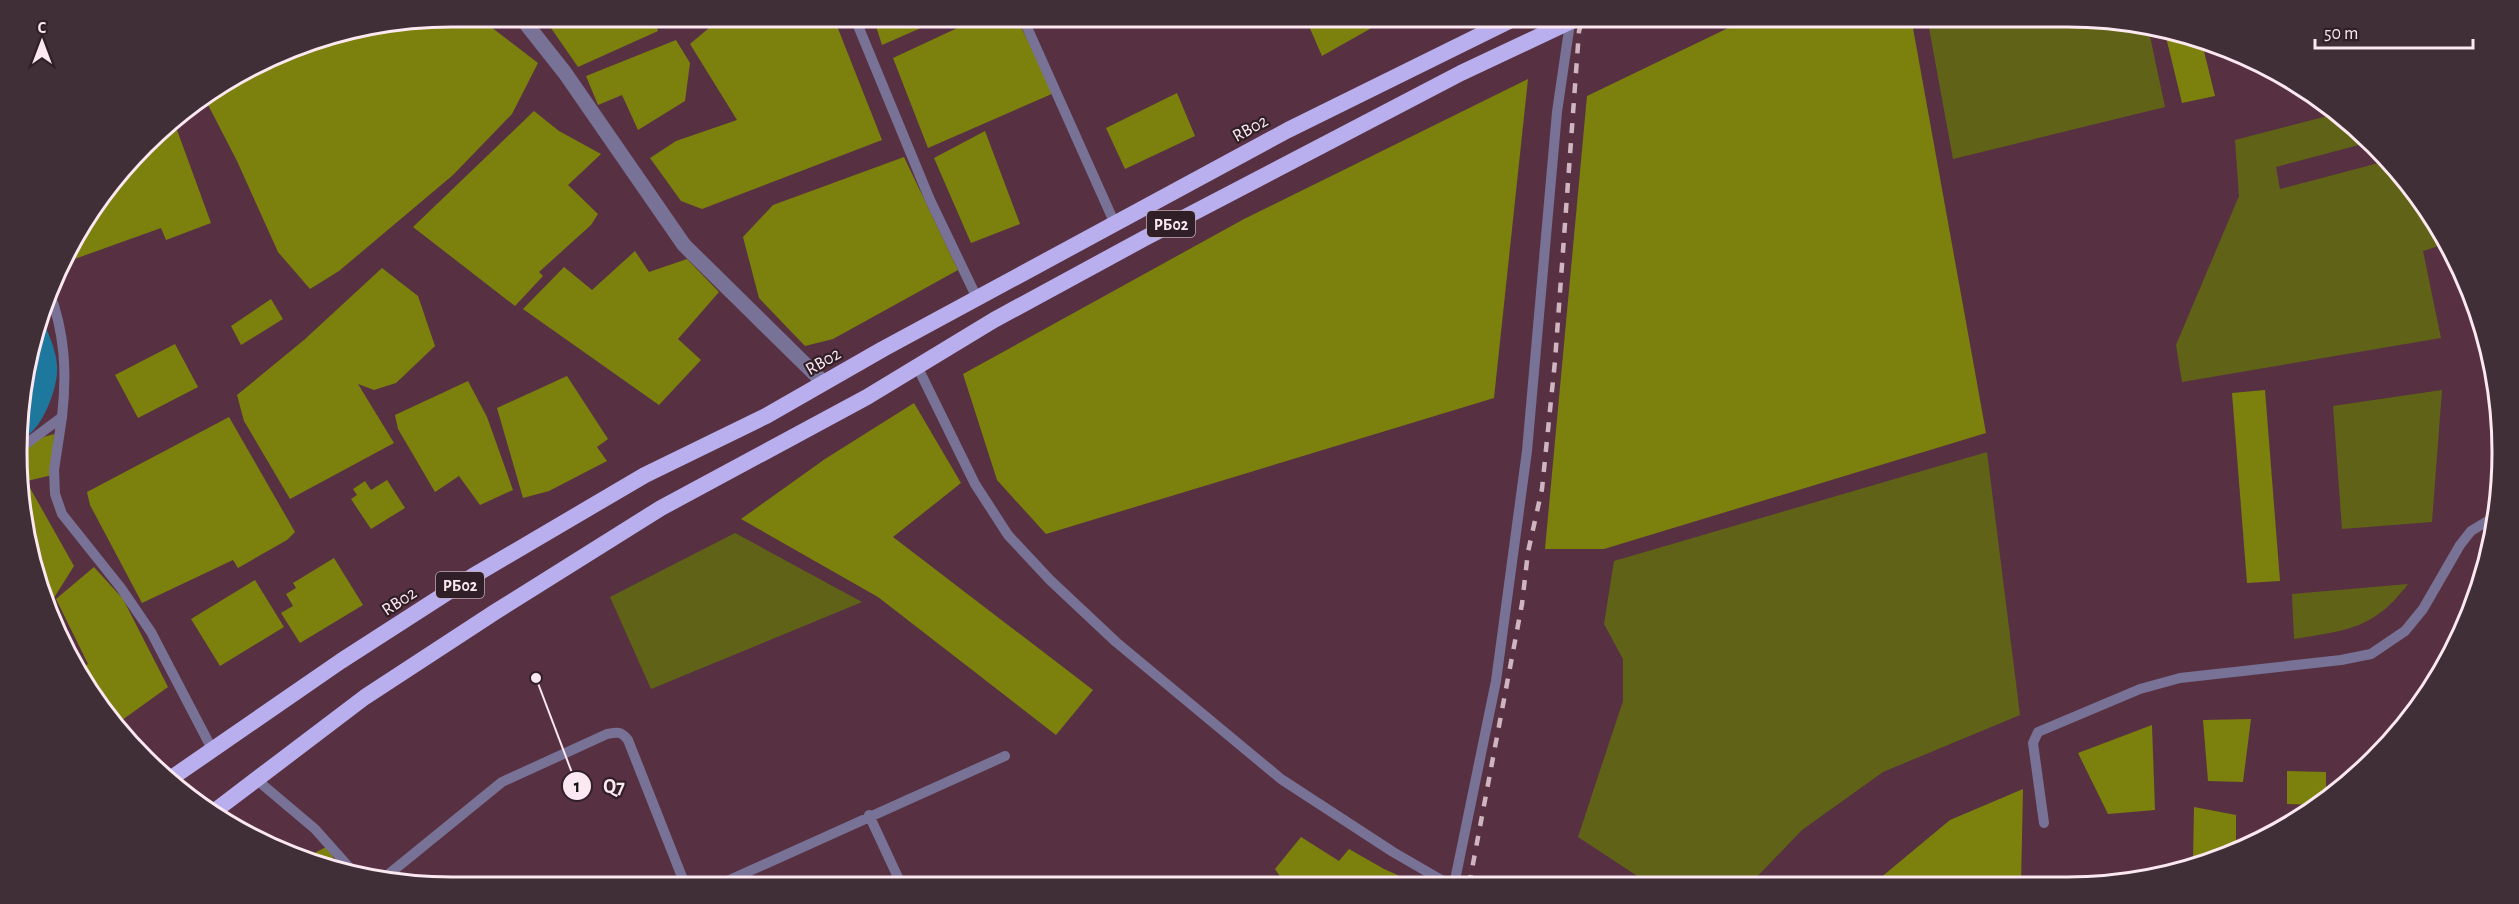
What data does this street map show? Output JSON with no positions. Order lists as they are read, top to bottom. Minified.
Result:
{"streets":{"highway":["RB02","РБ02"]},"places":["Q7"],"scale_bar":"50 m","north":"top"}
